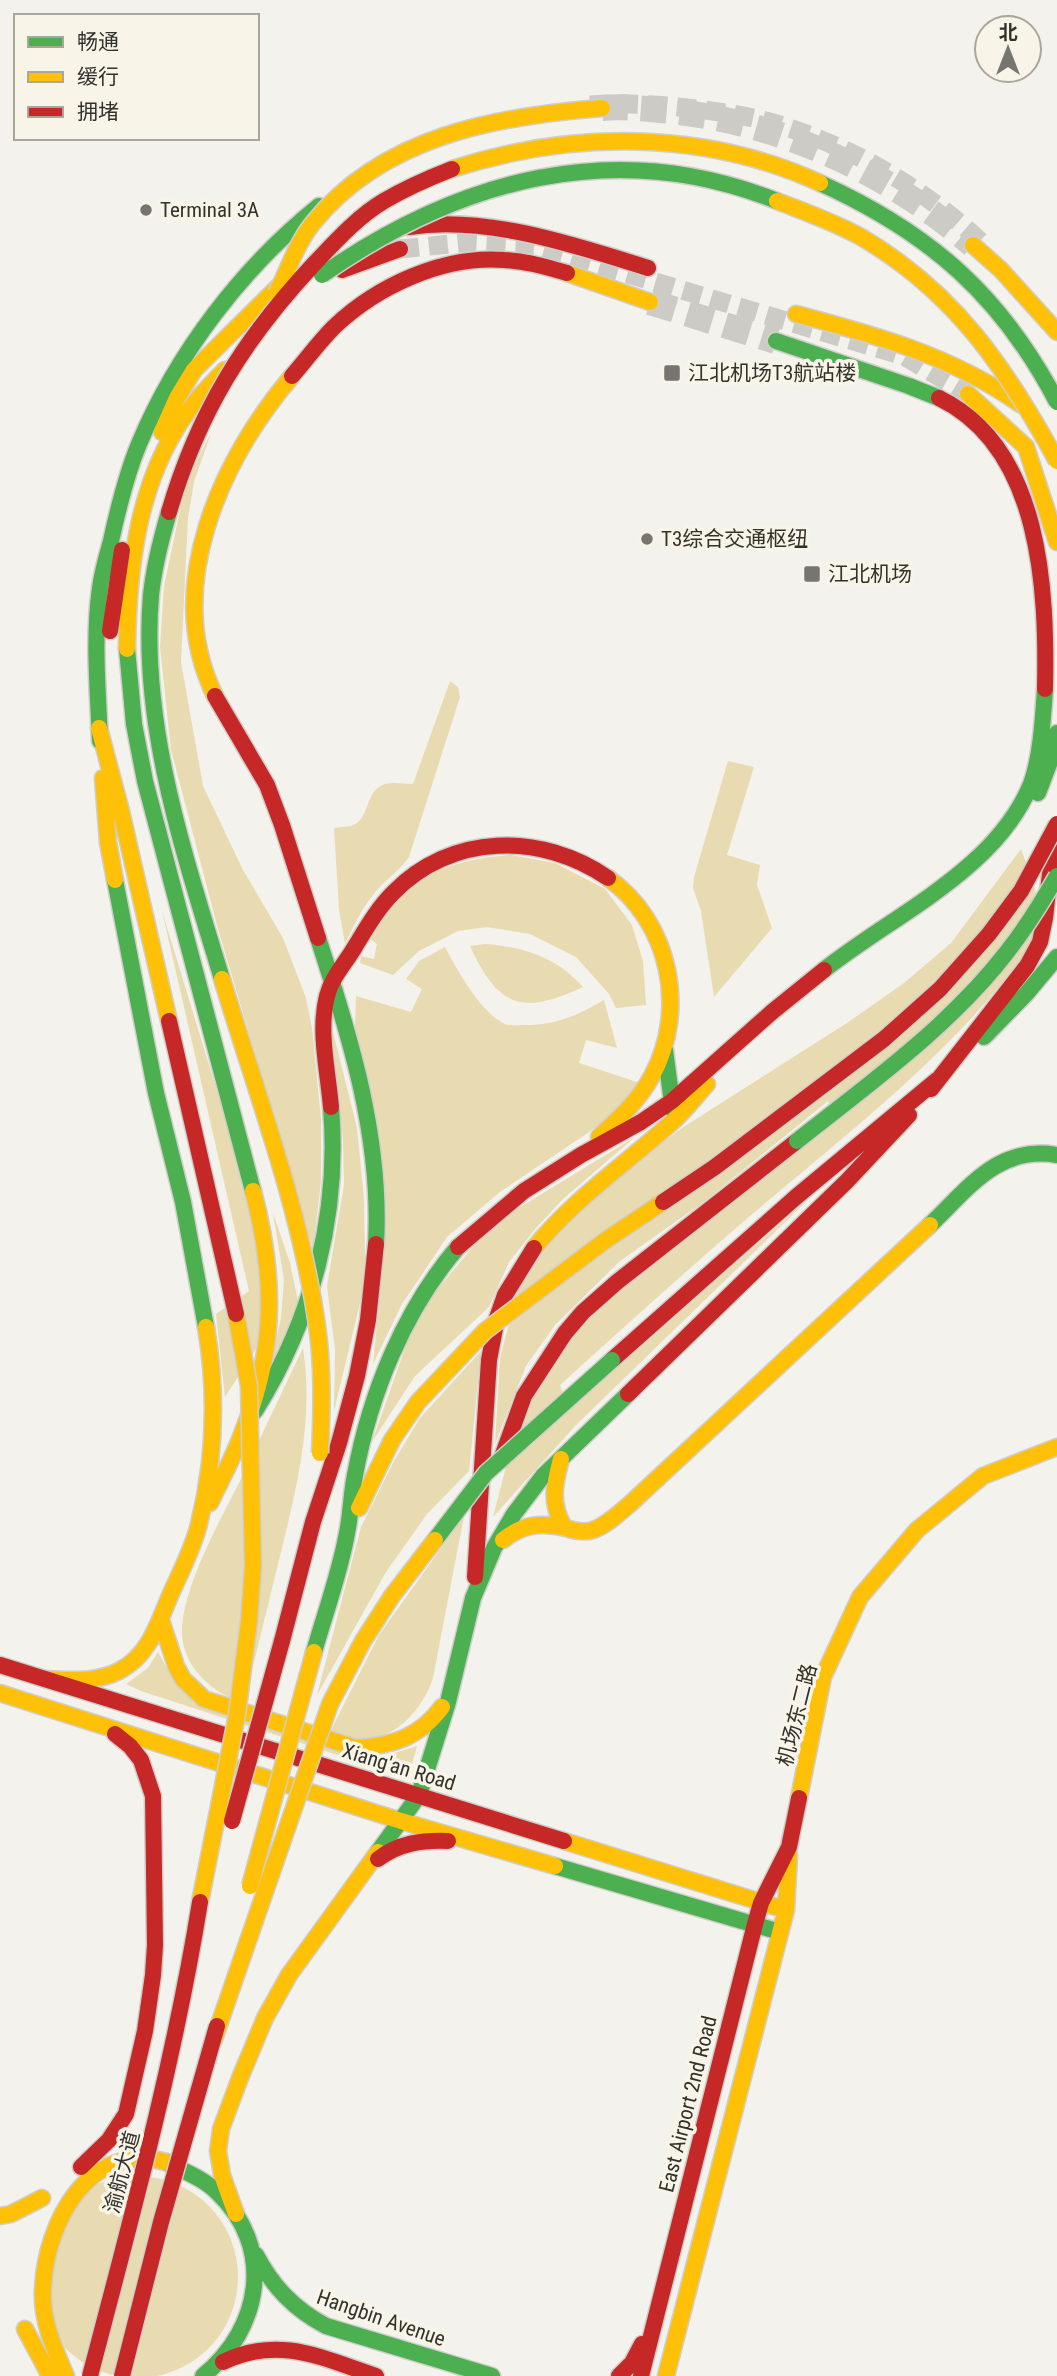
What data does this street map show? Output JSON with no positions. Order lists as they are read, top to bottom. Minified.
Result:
{"streets":{"main road":["机场东二路","Xiang'an Road","East Airport 2nd Road","渝航大道","Hangbin Avenue"]},"crossings":[["机场东二路","East Airport 2nd Road"],["Xiang'an Road","East Airport 2nd Road"]],"places":{"other":["Terminal 3A","T3综合交通枢纽"],"transit":["江北机场T3航站楼","江北机场"]},"legend":["畅通","缓行","拥堵"],"north":"top"}
